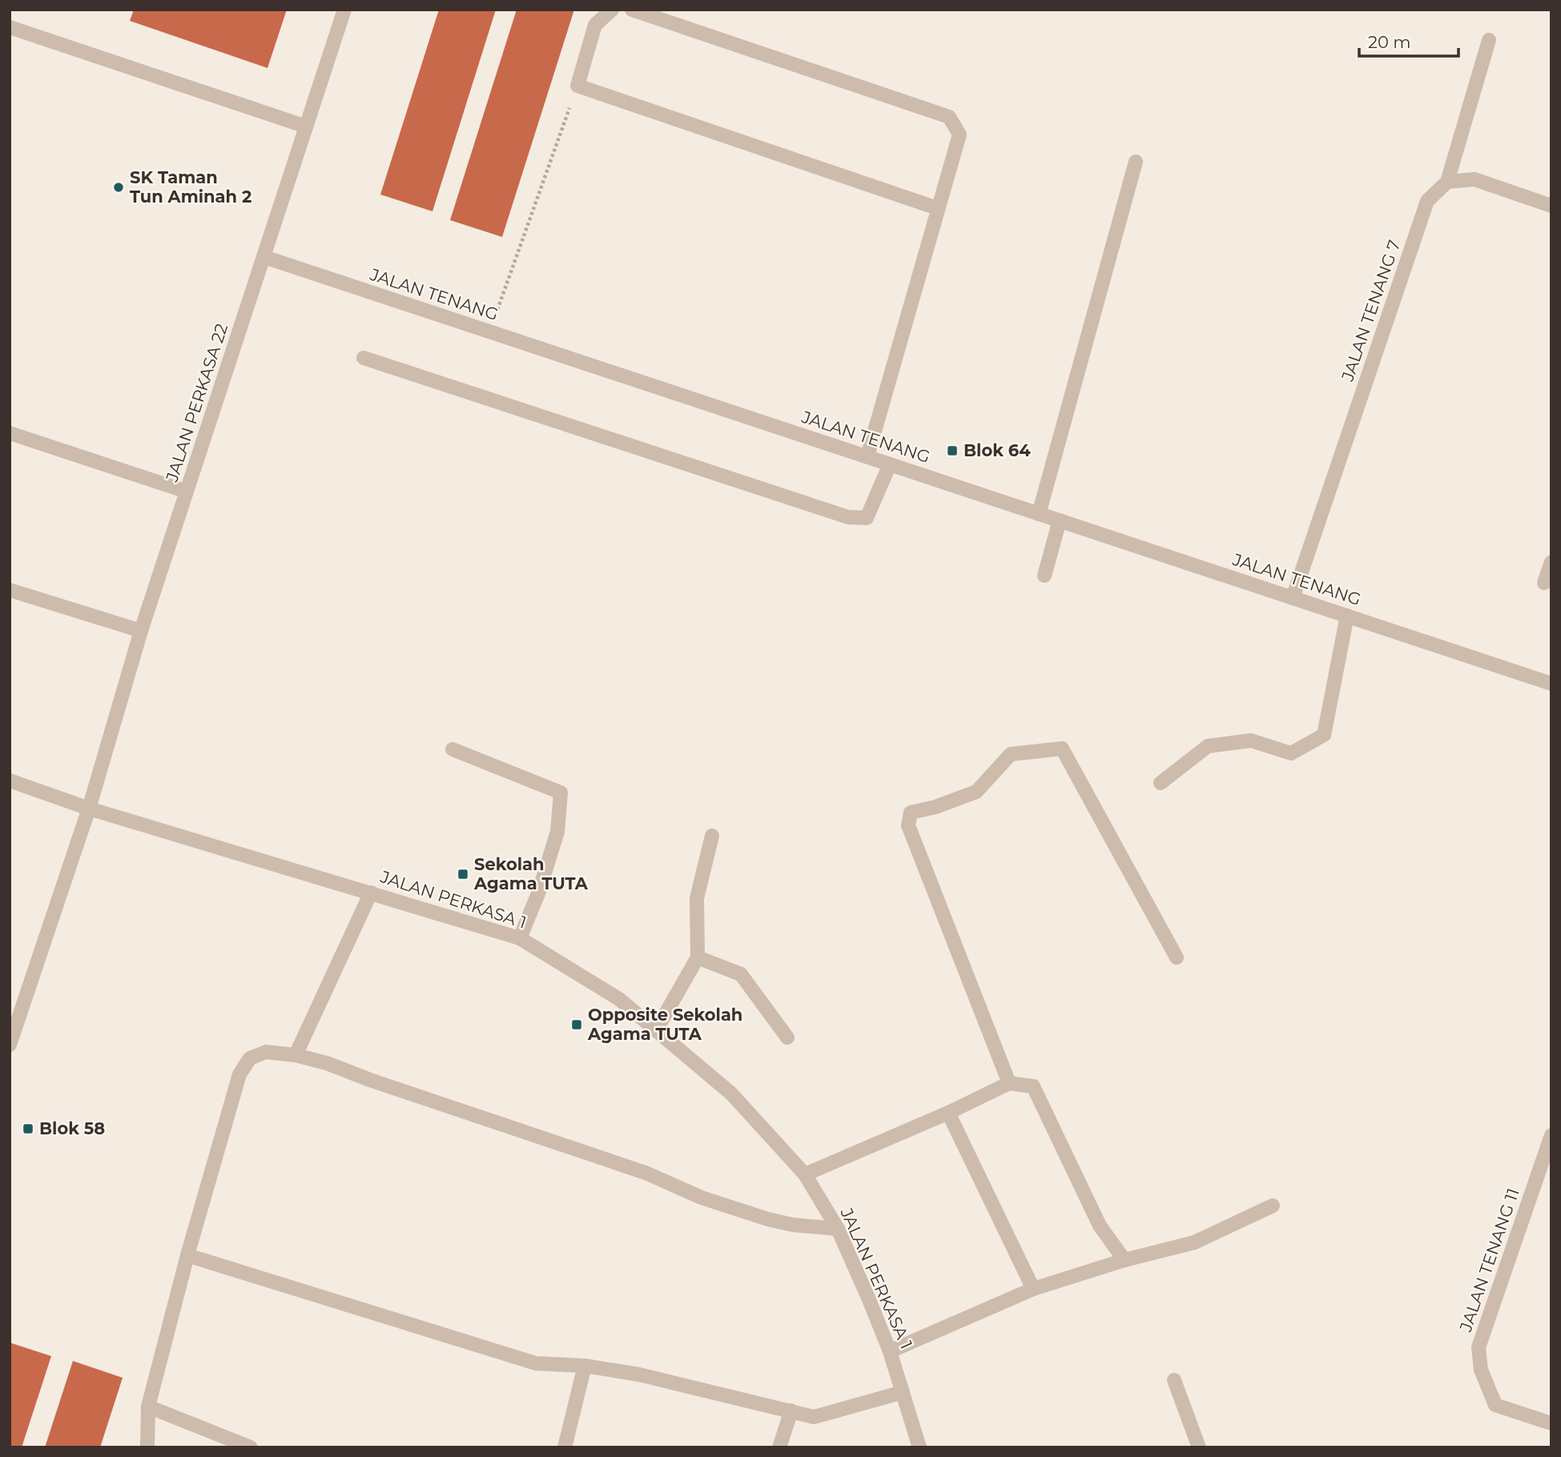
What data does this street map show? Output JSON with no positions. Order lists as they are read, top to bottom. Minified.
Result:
{"streets":{"street":["JALAN TENANG","JALAN TENANG 7","JALAN PERKASA 22","JALAN PERKASA 1","JALAN TENANG 11"]},"crossings":[["JALAN TENANG","JALAN TENANG 7"],["JALAN TENANG","JALAN PERKASA 22"],["JALAN PERKASA 22","JALAN PERKASA 1"]],"places":{"other":["SK Taman Tun Aminah 2"],"transit":["Blok 64","Sekolah Agama TUTA","Opposite Sekolah Agama TUTA","Blok 58"]},"scale_bar":"20 m"}
